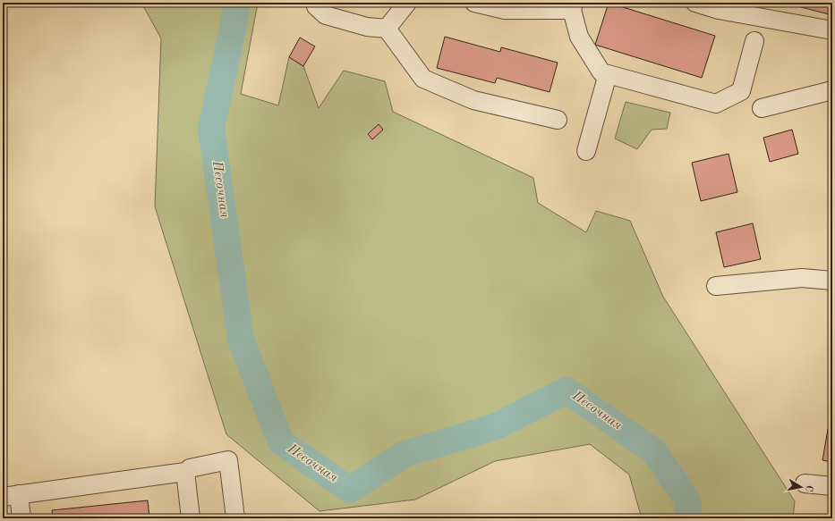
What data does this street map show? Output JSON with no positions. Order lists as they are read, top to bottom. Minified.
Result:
{"water":["Песочная"],"north":"right"}
